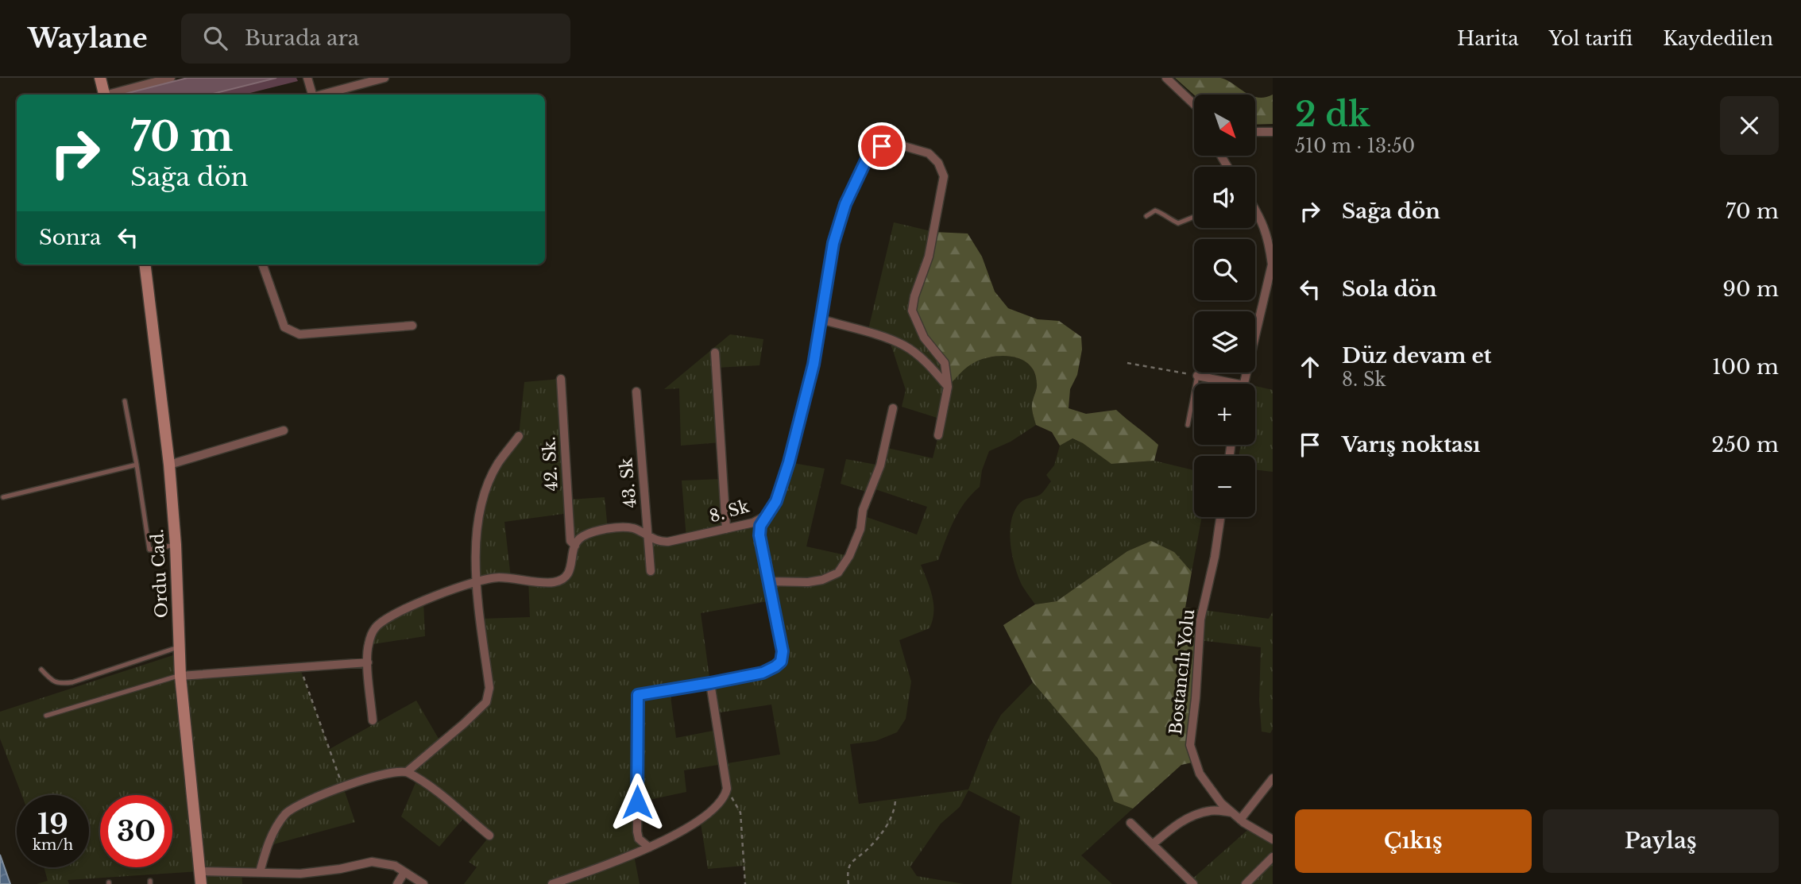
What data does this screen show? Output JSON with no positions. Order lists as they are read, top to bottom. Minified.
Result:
{"streets":{"main road":["Ordu Cad."],"street":["42. Sk.","43. Sk","8. Sk","Bostancılı Yolu"]},"crossings":[["42. Sk.","8. Sk"],["43. Sk","8. Sk"]],"north":"bottom right","page":{"header":"Waylane","search":"Burada ara","nav":["Harita","Yol tarifi","Kaydedilen"],"heading":["2 dk","510 m · 13:50"],"map_buttons":["+","−"],"turn":["70 m","Sağa dön"],"list":[{"name":"Sağa dön","value":"70 m"},{"name":"Sola dön","value":"90 m"},{"name":"Düz devam et","note":"8. Sk","value":"100 m"},{"name":"Varış noktası","value":"250 m"}],"then":"Sonra","speed":"19 km/h","limit":"30","buttons":["Çıkış","Paylaş"]}}
